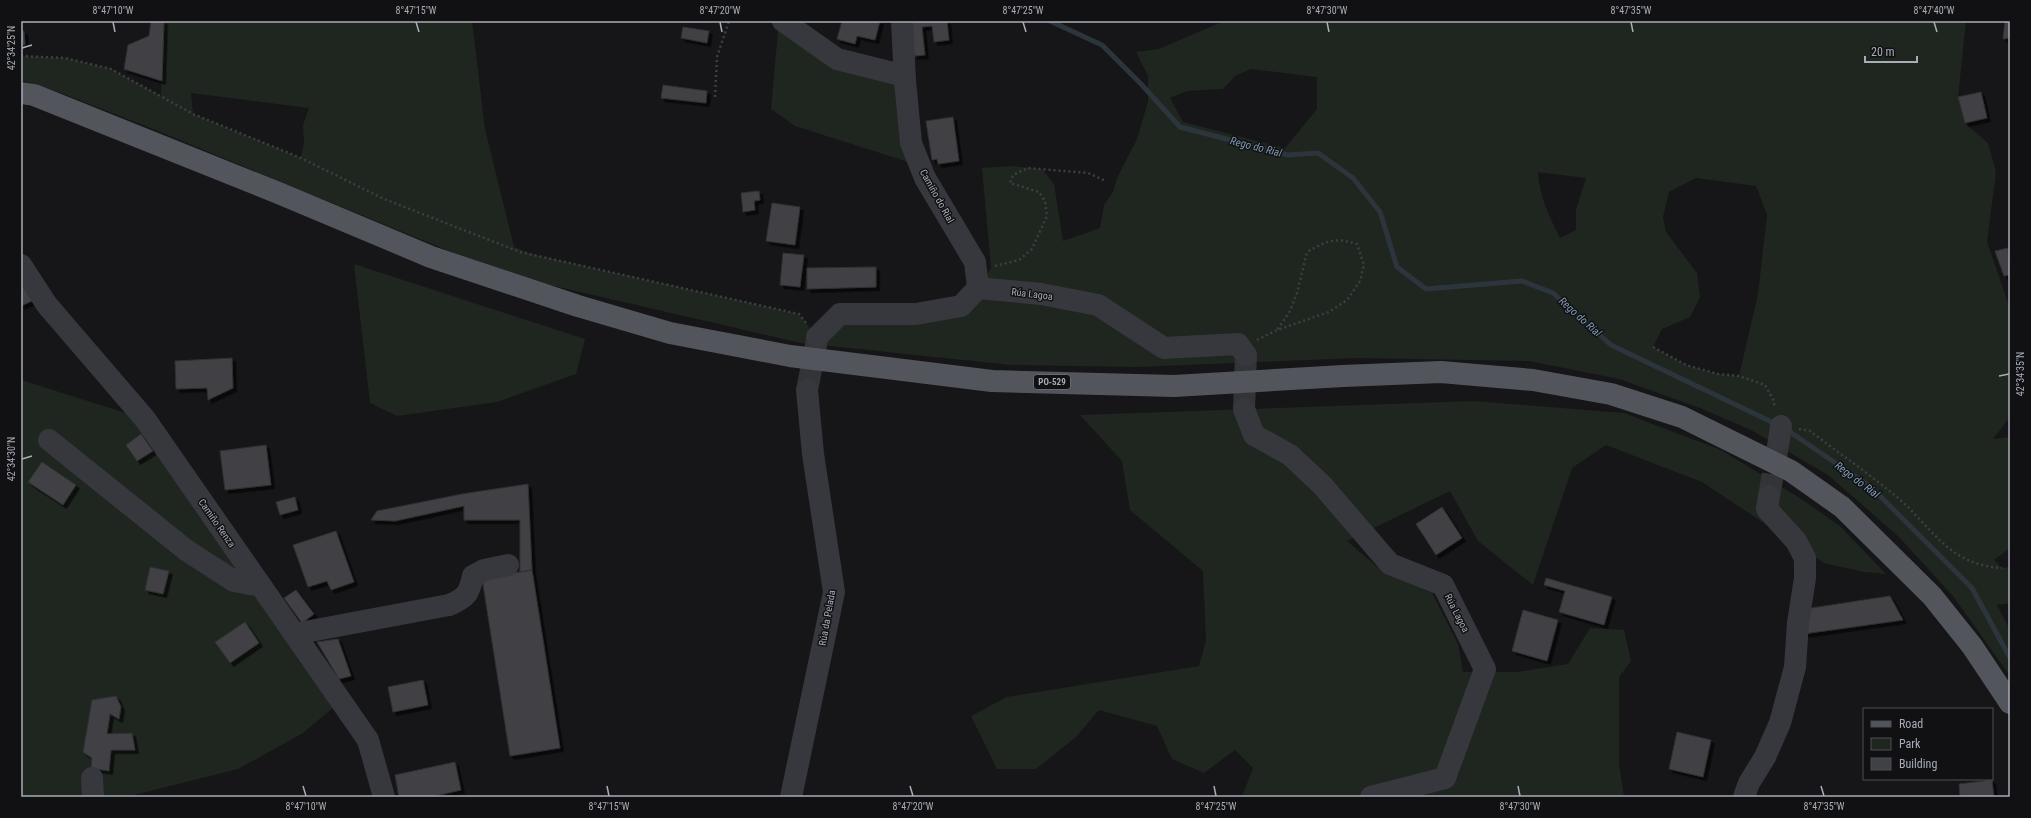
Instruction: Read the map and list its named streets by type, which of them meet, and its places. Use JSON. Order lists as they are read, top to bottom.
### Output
{
  "streets": {
    "main road": ["PO-529"],
    "street": [
      "Camiño do Rial",
      "Rúa Lagoa",
      "Camiño Renza",
      "Rúa da Pelada"
    ]
  },
  "crossings": [
    ["Camiño do Rial", "Rúa Lagoa"]
  ],
  "water": ["Rego do Rial"],
  "legend": ["Road", "Park", "Building"],
  "scale_bar": "20 m",
  "coordinates": [
    "8°47'10\"W",
    "8°47'15\"W",
    "8°47'20\"W",
    "8°47'25\"W",
    "8°47'30\"W",
    "8°47'35\"W",
    "8°47'40\"W",
    "42°34'25\"N",
    "42°34'35\"N",
    "42°34'30\"N"
  ]
}
